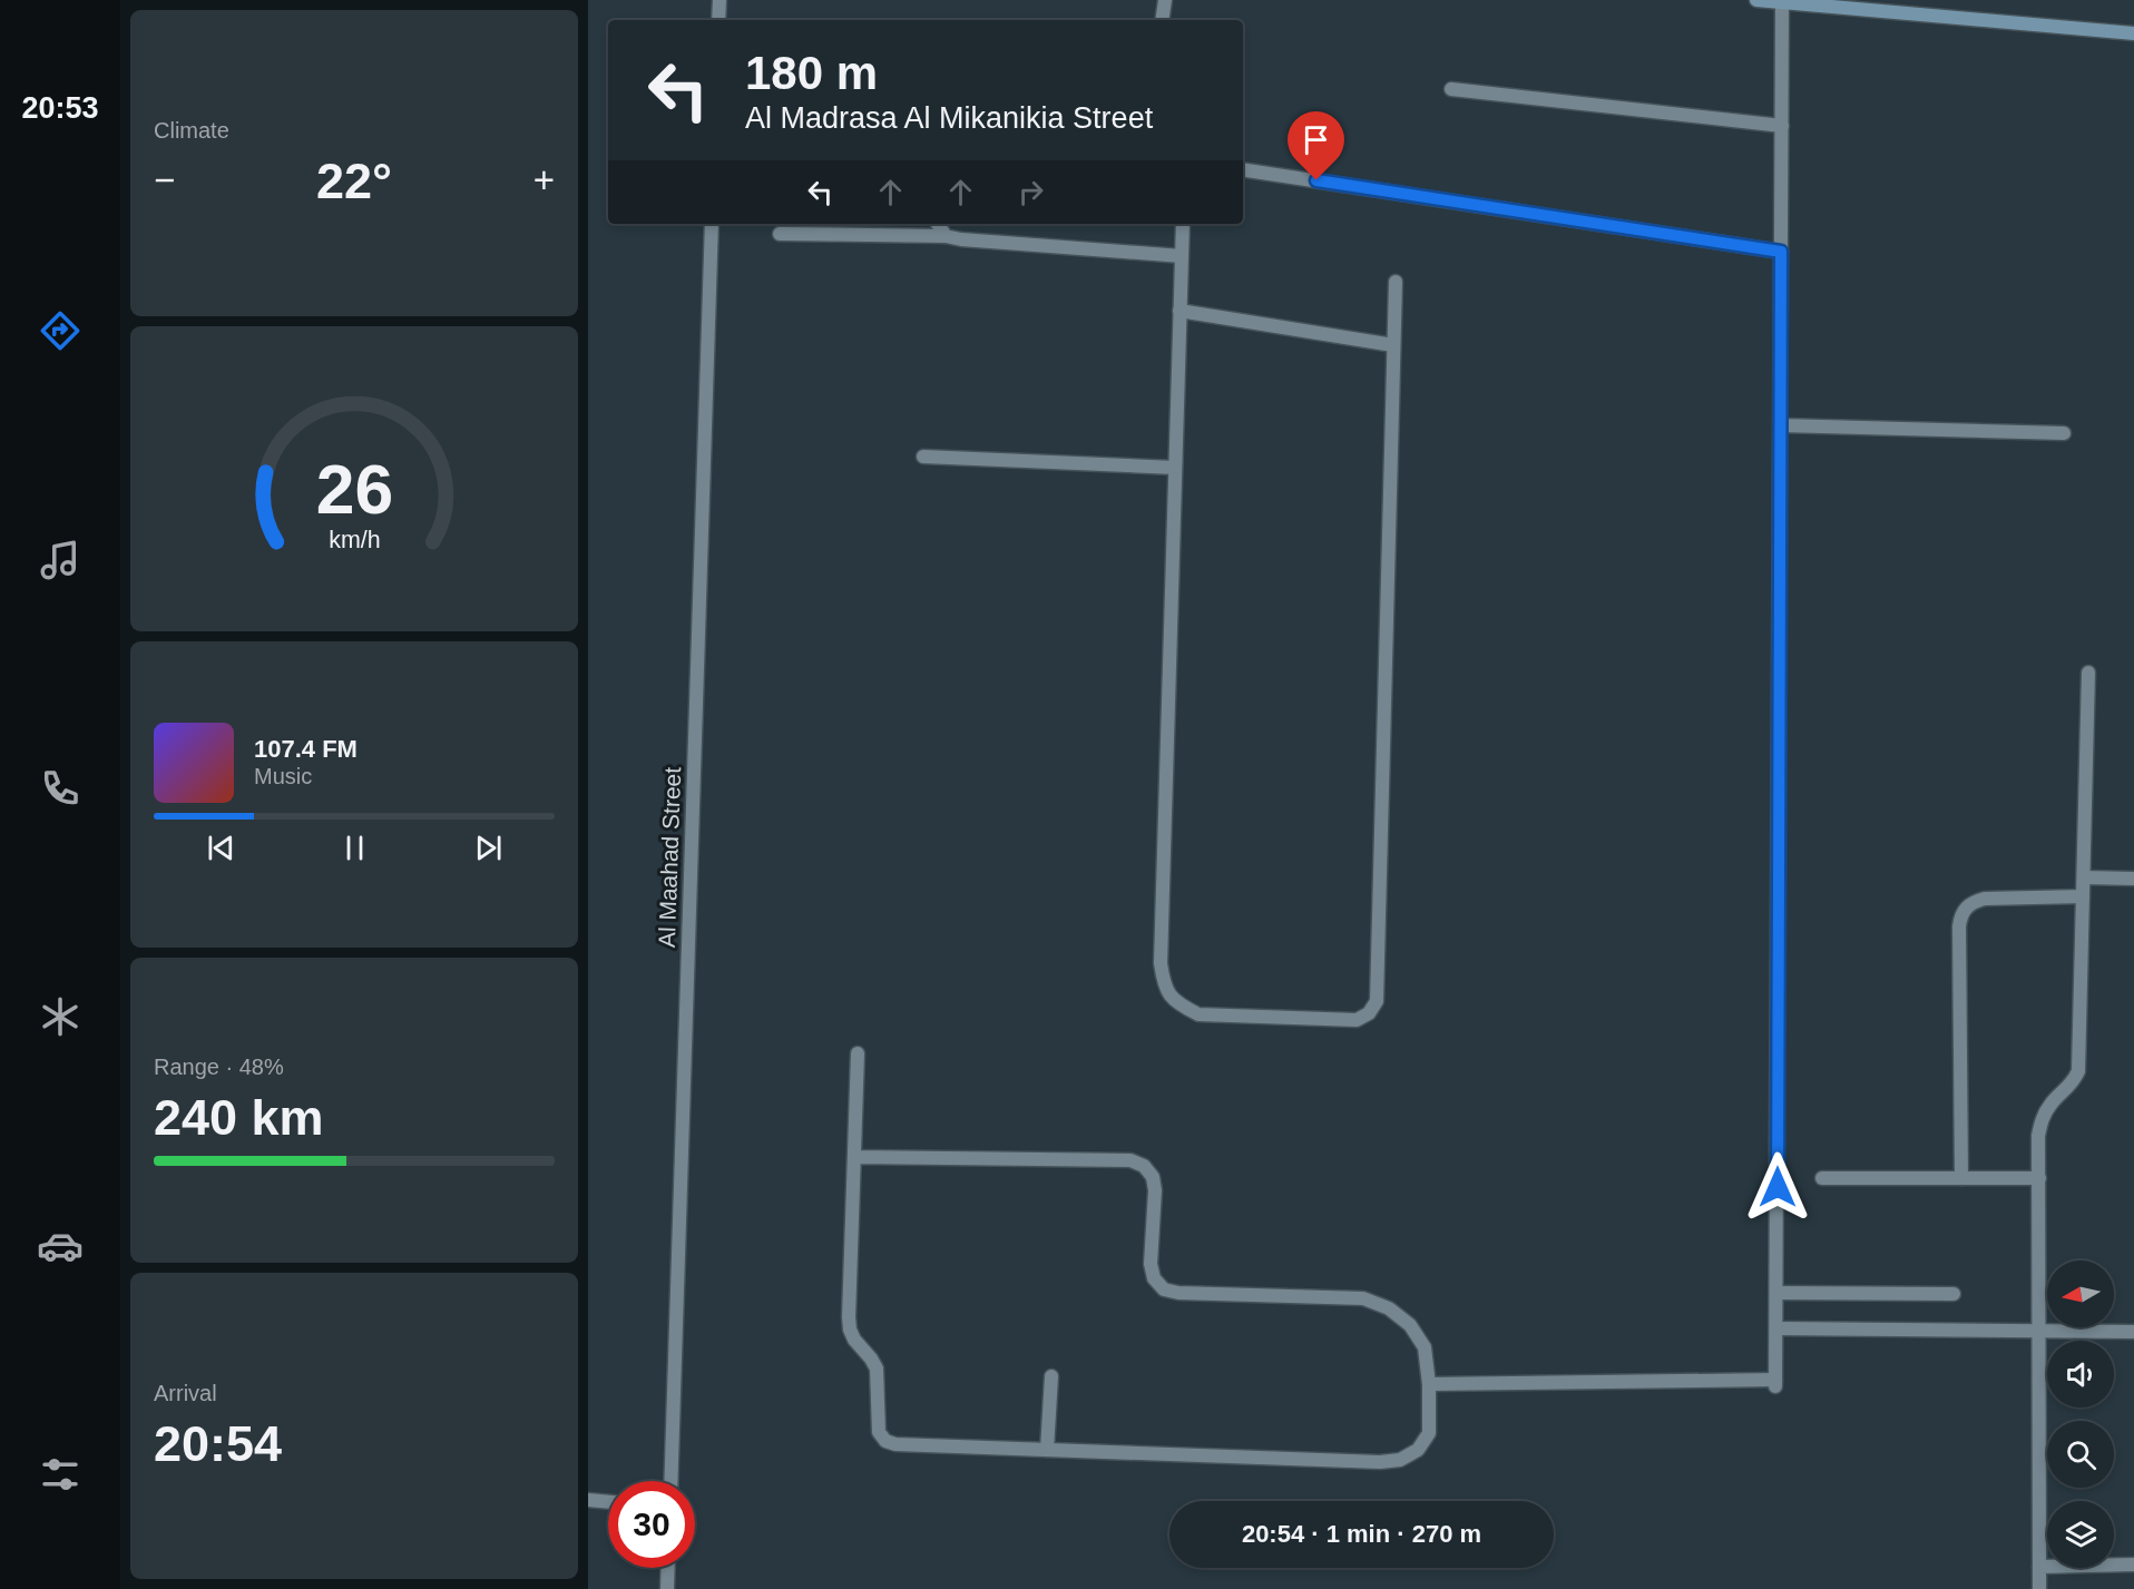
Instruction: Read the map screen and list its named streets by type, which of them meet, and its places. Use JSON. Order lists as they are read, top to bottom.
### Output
{
  "streets": {
    "street": ["Al Maahad Street"]
  },
  "north": "left",
  "page": {
    "tabs": "20:53",
    "tile": [
      "Climate",
      ["Range · 48%", "240 km"],
      ["Arrival", "20:54"]
    ],
    "turn": ["180 m", "Al Madrasa Al Mikanikia Street"],
    "heat": ["−", "22°", "+"],
    "song": ["107.4 FM", "Music"],
    "limit": "30",
    "trip": "20:54 · 1 min · 270 m",
    "gauge": ["26", "km/h"]
  }
}
